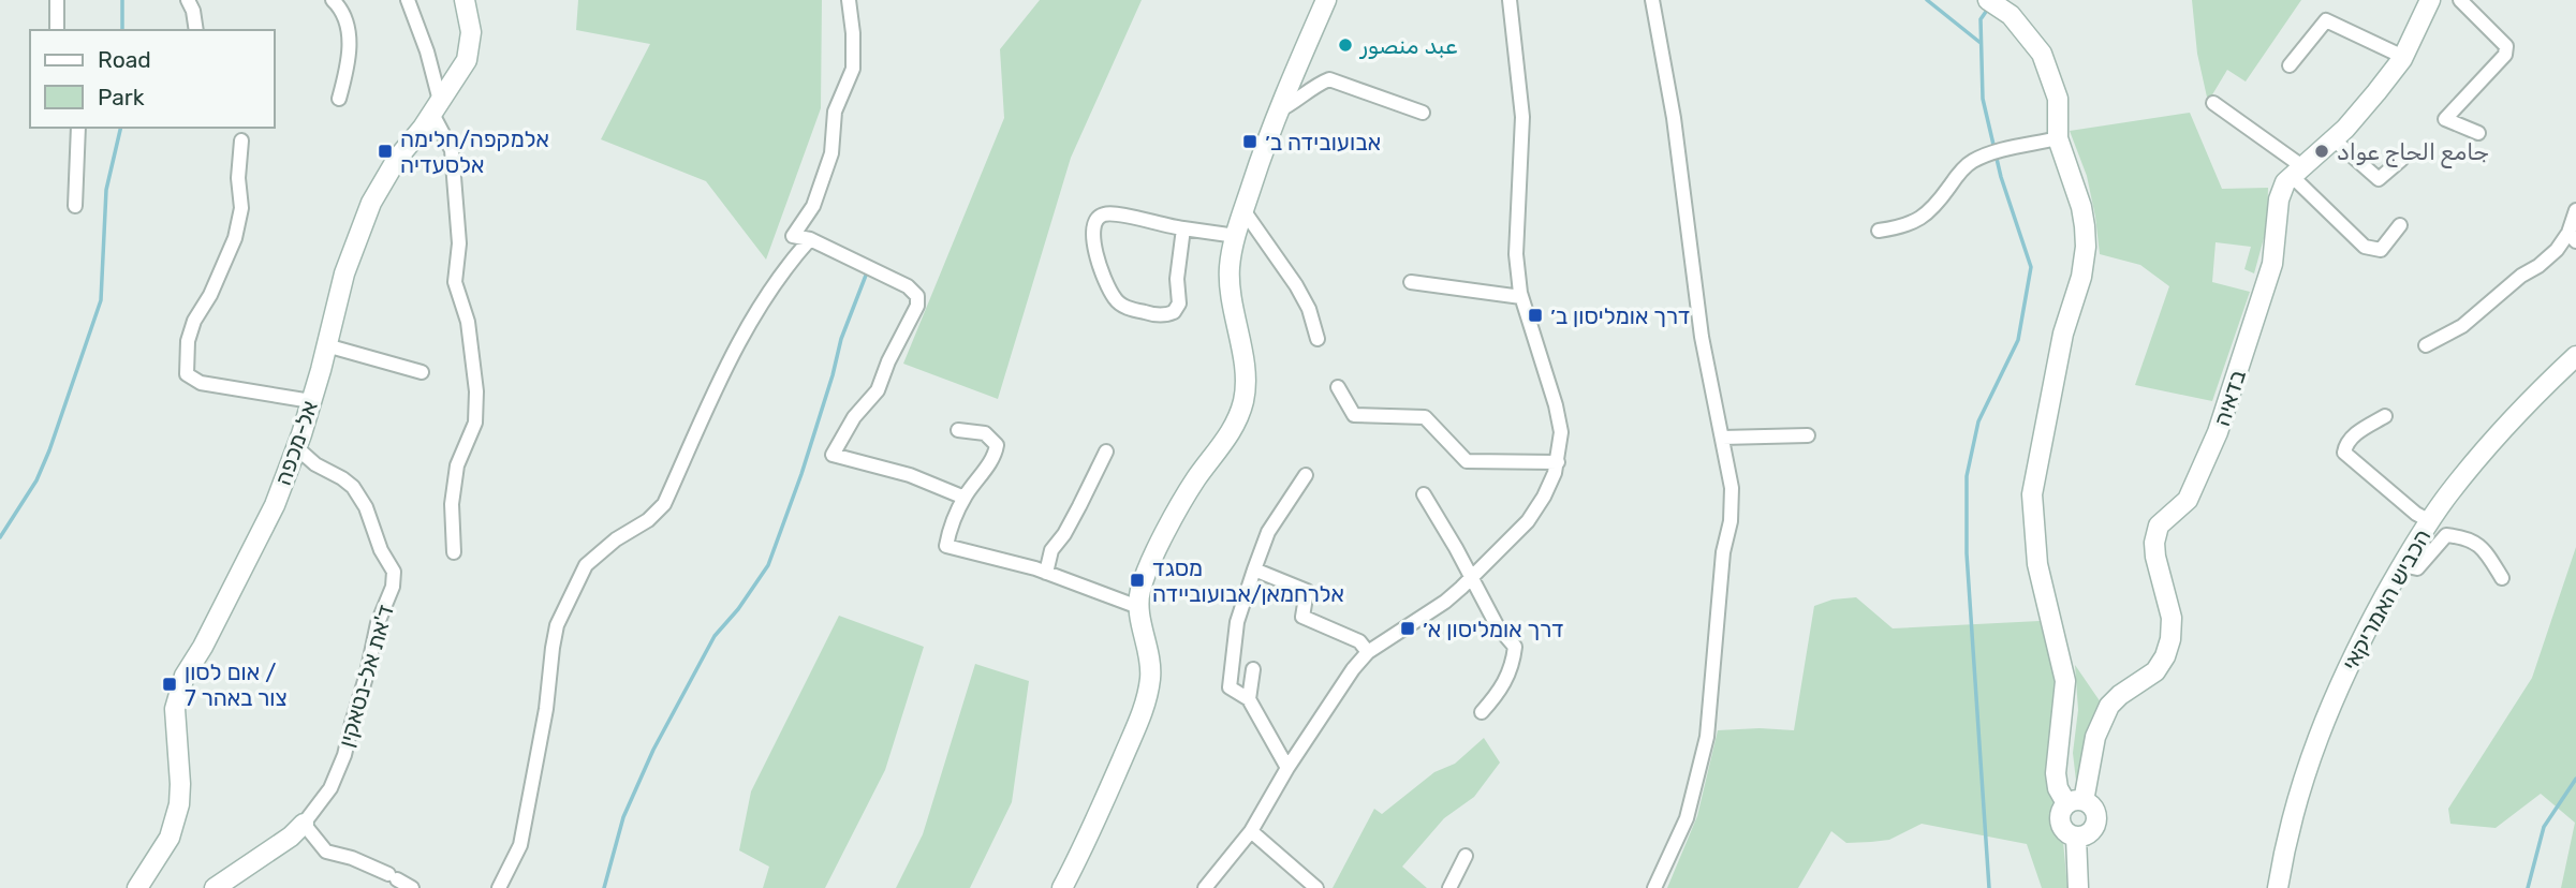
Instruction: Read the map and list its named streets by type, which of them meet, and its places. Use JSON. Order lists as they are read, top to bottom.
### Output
{
  "streets": {
    "street": [
      "בדאיה",
      "אל-מכפה",
      "הכביש האמריקאי",
      "ד'את אל-נטאקין"
    ]
  },
  "crossings": [
    ["אל-מכפה", "ד'את אל-נטאקין"]
  ],
  "places": {
    "other": ["عبد منصور", "جامع الحاج عواد"],
    "transit": [
      "אבועובידה ב׳",
      "אלמקפה/חלימה אלסעדיה",
      "דרך אומליסון ב׳",
      "מסגד אלרחמאן/אבועוביידה",
      "דרך אומליסון א׳",
      "אום לסון / צור באהר 7"
    ]
  },
  "legend": ["Road", "Park"]
}
